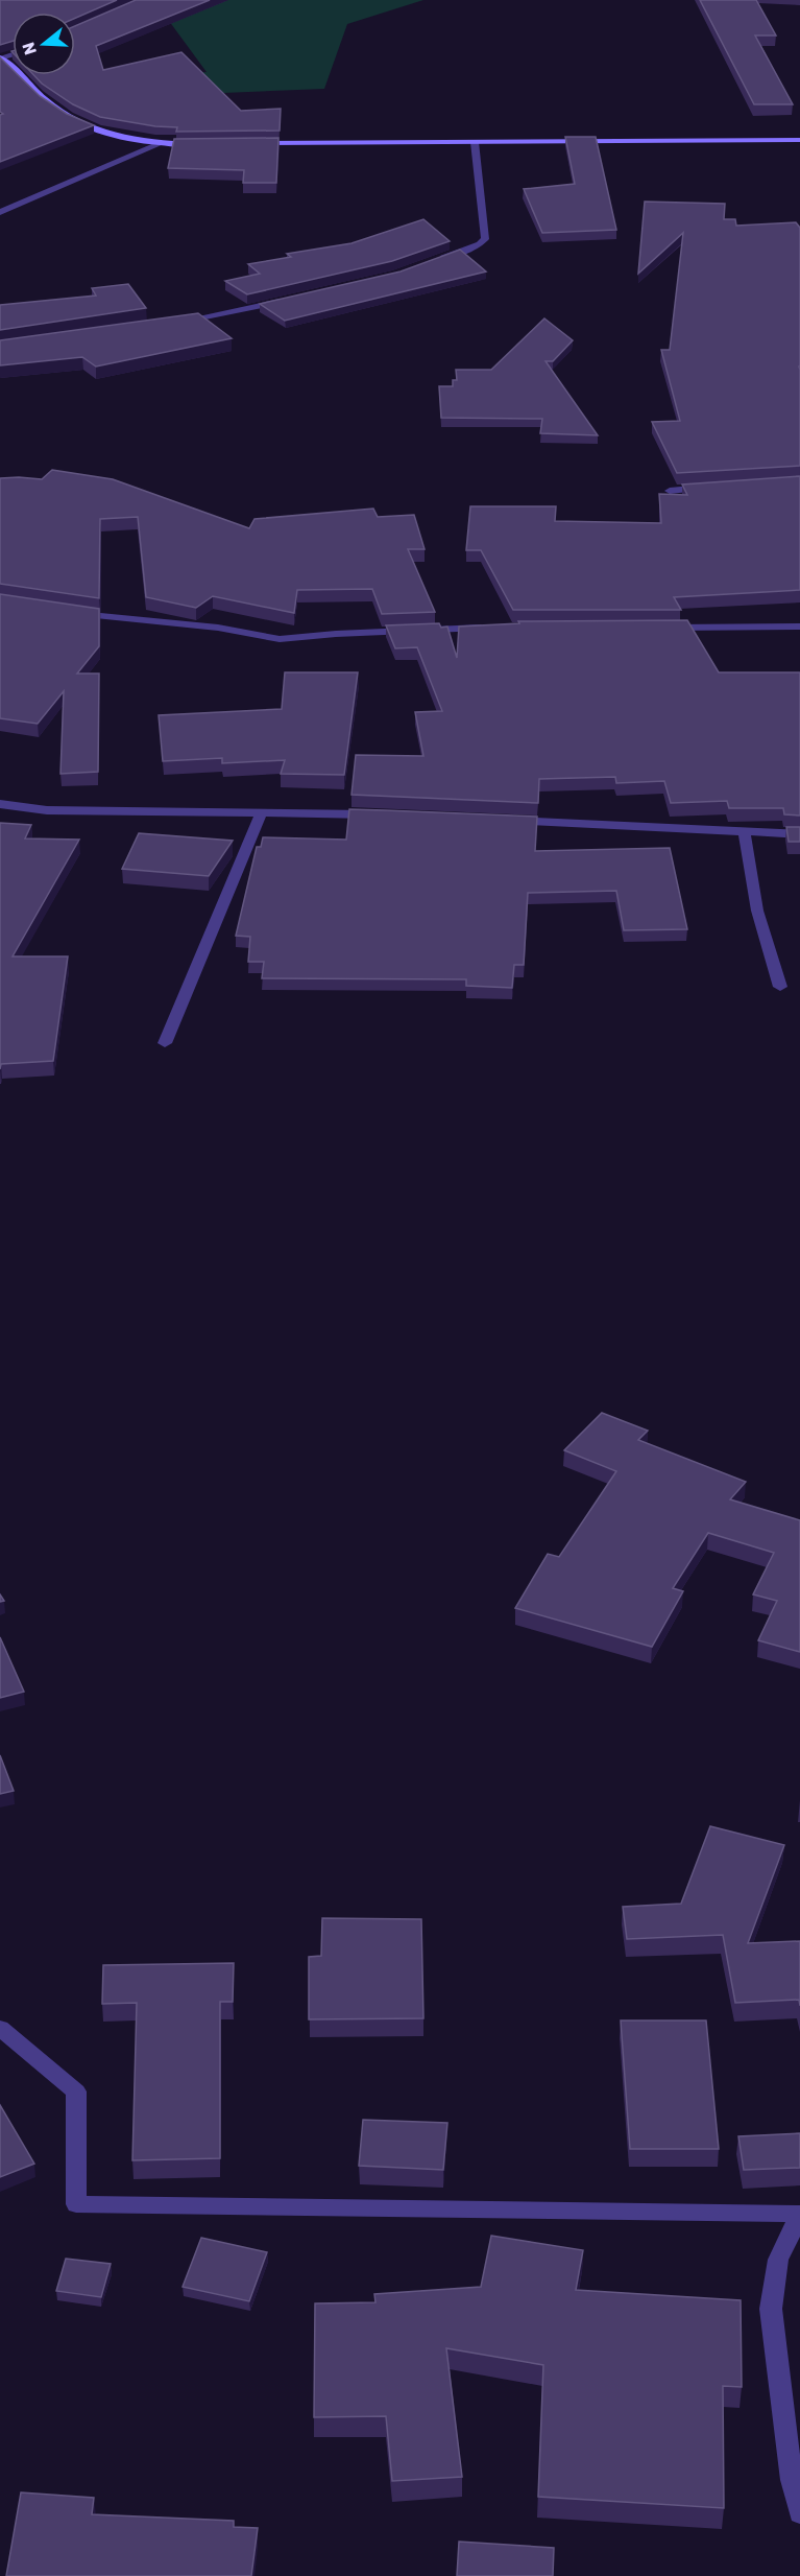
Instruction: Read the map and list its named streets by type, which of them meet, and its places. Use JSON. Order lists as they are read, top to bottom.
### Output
{
  "north": "left"
}
